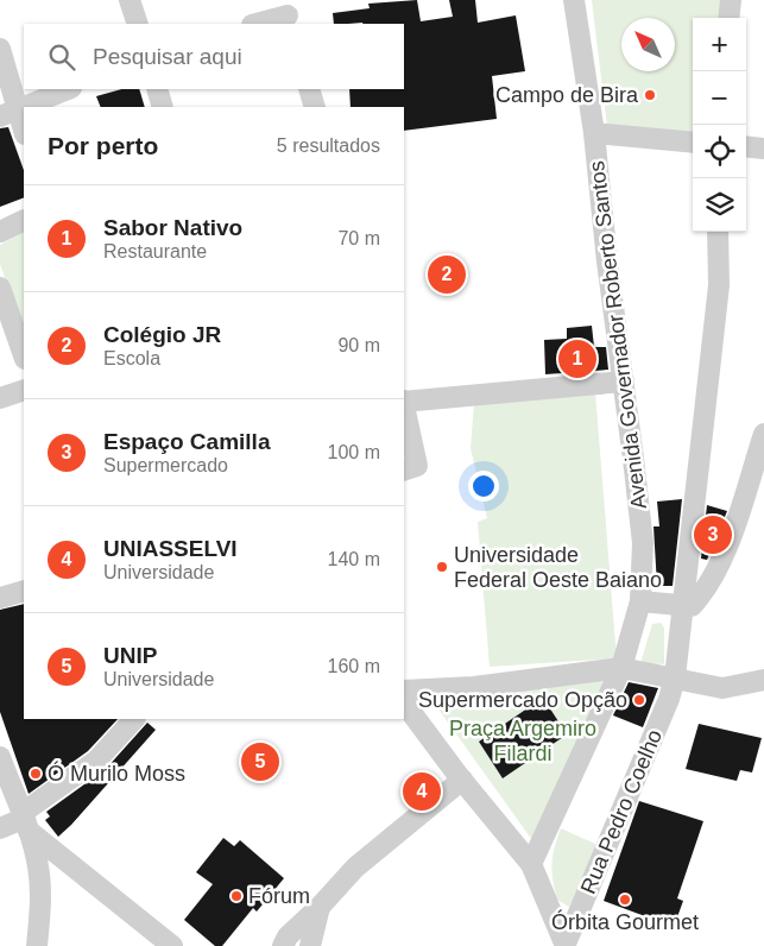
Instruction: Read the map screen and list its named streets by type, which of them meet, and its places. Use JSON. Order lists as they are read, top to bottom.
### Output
{
  "streets": {
    "street": ["Avenida Governador Roberto Santos", "Rua Pedro Coelho"]
  },
  "parks": ["Praça Argemiro Filardi"],
  "places": [
    "Campo de Bira",
    "Universidade Federal Oeste Baiano",
    "Supermercado Opção",
    "Ó Murilo Moss",
    "Fórum",
    "Órbita Gourmet"
  ],
  "north": "top left",
  "page": {
    "map_buttons": ["+", "−"],
    "search": "Pesquisar aqui",
    "heading": ["Por perto", "5 resultados"],
    "list": [
      {
        "mark": "1",
        "name": "Sabor Nativo",
        "note": "Restaurante",
        "value": "70 m"
      },
      {
        "mark": "2",
        "name": "Colégio JR",
        "note": "Escola",
        "value": "90 m"
      },
      {
        "mark": "3",
        "name": "Espaço Camilla",
        "note": "Supermercado",
        "value": "100 m"
      },
      {
        "mark": "4",
        "name": "UNIASSELVI",
        "note": "Universidade",
        "value": "140 m"
      },
      {
        "mark": "5",
        "name": "UNIP",
        "note": "Universidade",
        "value": "160 m"
      }
    ],
    "pins": [
      "2",
      "1",
      "3",
      "5",
      "4"
    ]
  }
}
